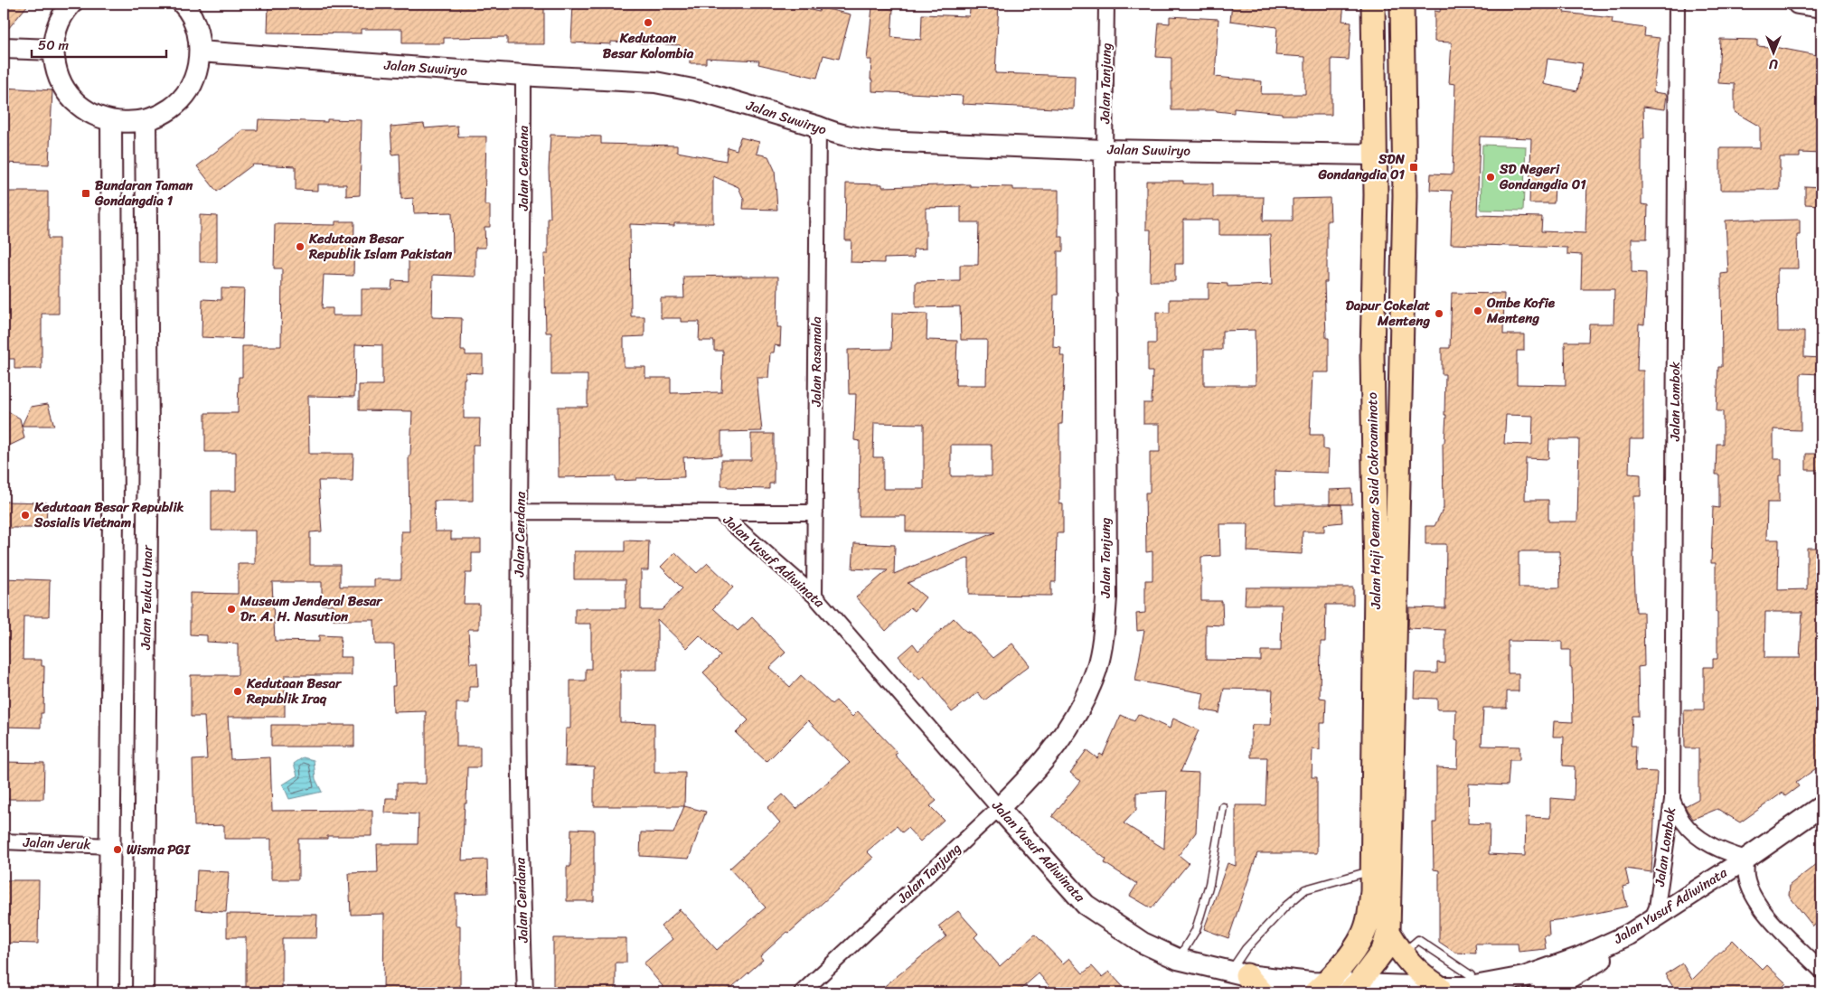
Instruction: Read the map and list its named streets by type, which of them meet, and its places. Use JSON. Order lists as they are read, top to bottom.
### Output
{
  "streets": {
    "main road": ["Jalan Haji Oemar Said Cokroaminoto"],
    "street": [
      "Jalan Suwiryo",
      "Jalan Tanjung",
      "Jalan Cendana",
      "Jalan Rasamala",
      "Jalan Lombok",
      "Jalan Yusuf Adiwinata",
      "Jalan Teuku Umar",
      "Jalan Jeruk"
    ]
  },
  "crossings": [
    ["Jalan Suwiryo", "Jalan Tanjung"],
    ["Jalan Suwiryo", "Jalan Cendana"],
    ["Jalan Suwiryo", "Jalan Rasamala"],
    ["Jalan Suwiryo", "Jalan Haji Oemar Said Cokroaminoto"],
    ["Jalan Tanjung", "Jalan Yusuf Adiwinata"],
    ["Jalan Cendana", "Jalan Yusuf Adiwinata"],
    ["Jalan Rasamala", "Jalan Yusuf Adiwinata"],
    ["Jalan Lombok", "Jalan Yusuf Adiwinata"],
    ["Jalan Haji Oemar Said Cokroaminoto", "Jalan Yusuf Adiwinata"]
  ],
  "places": {
    "other": [
      "Kedutaan Besar Kolombia",
      "SD Negeri Gondangdia 01",
      "Kedutaan Besar Republik Islam Pakistan",
      "Ombe Kofie Menteng",
      "Dapur Cokelat Menteng",
      "Kedutaan Besar Republik Sosialis Vietnam",
      "Museum Jenderal Besar Dr. A. H. Nasution",
      "Kedutaan Besar Republik Iraq",
      "Wisma PGI"
    ],
    "transit": ["SDN Gondangdia 01", "Bundaran Taman Gondangdia 1"]
  },
  "scale_bar": "50 m",
  "north": "bottom"
}
